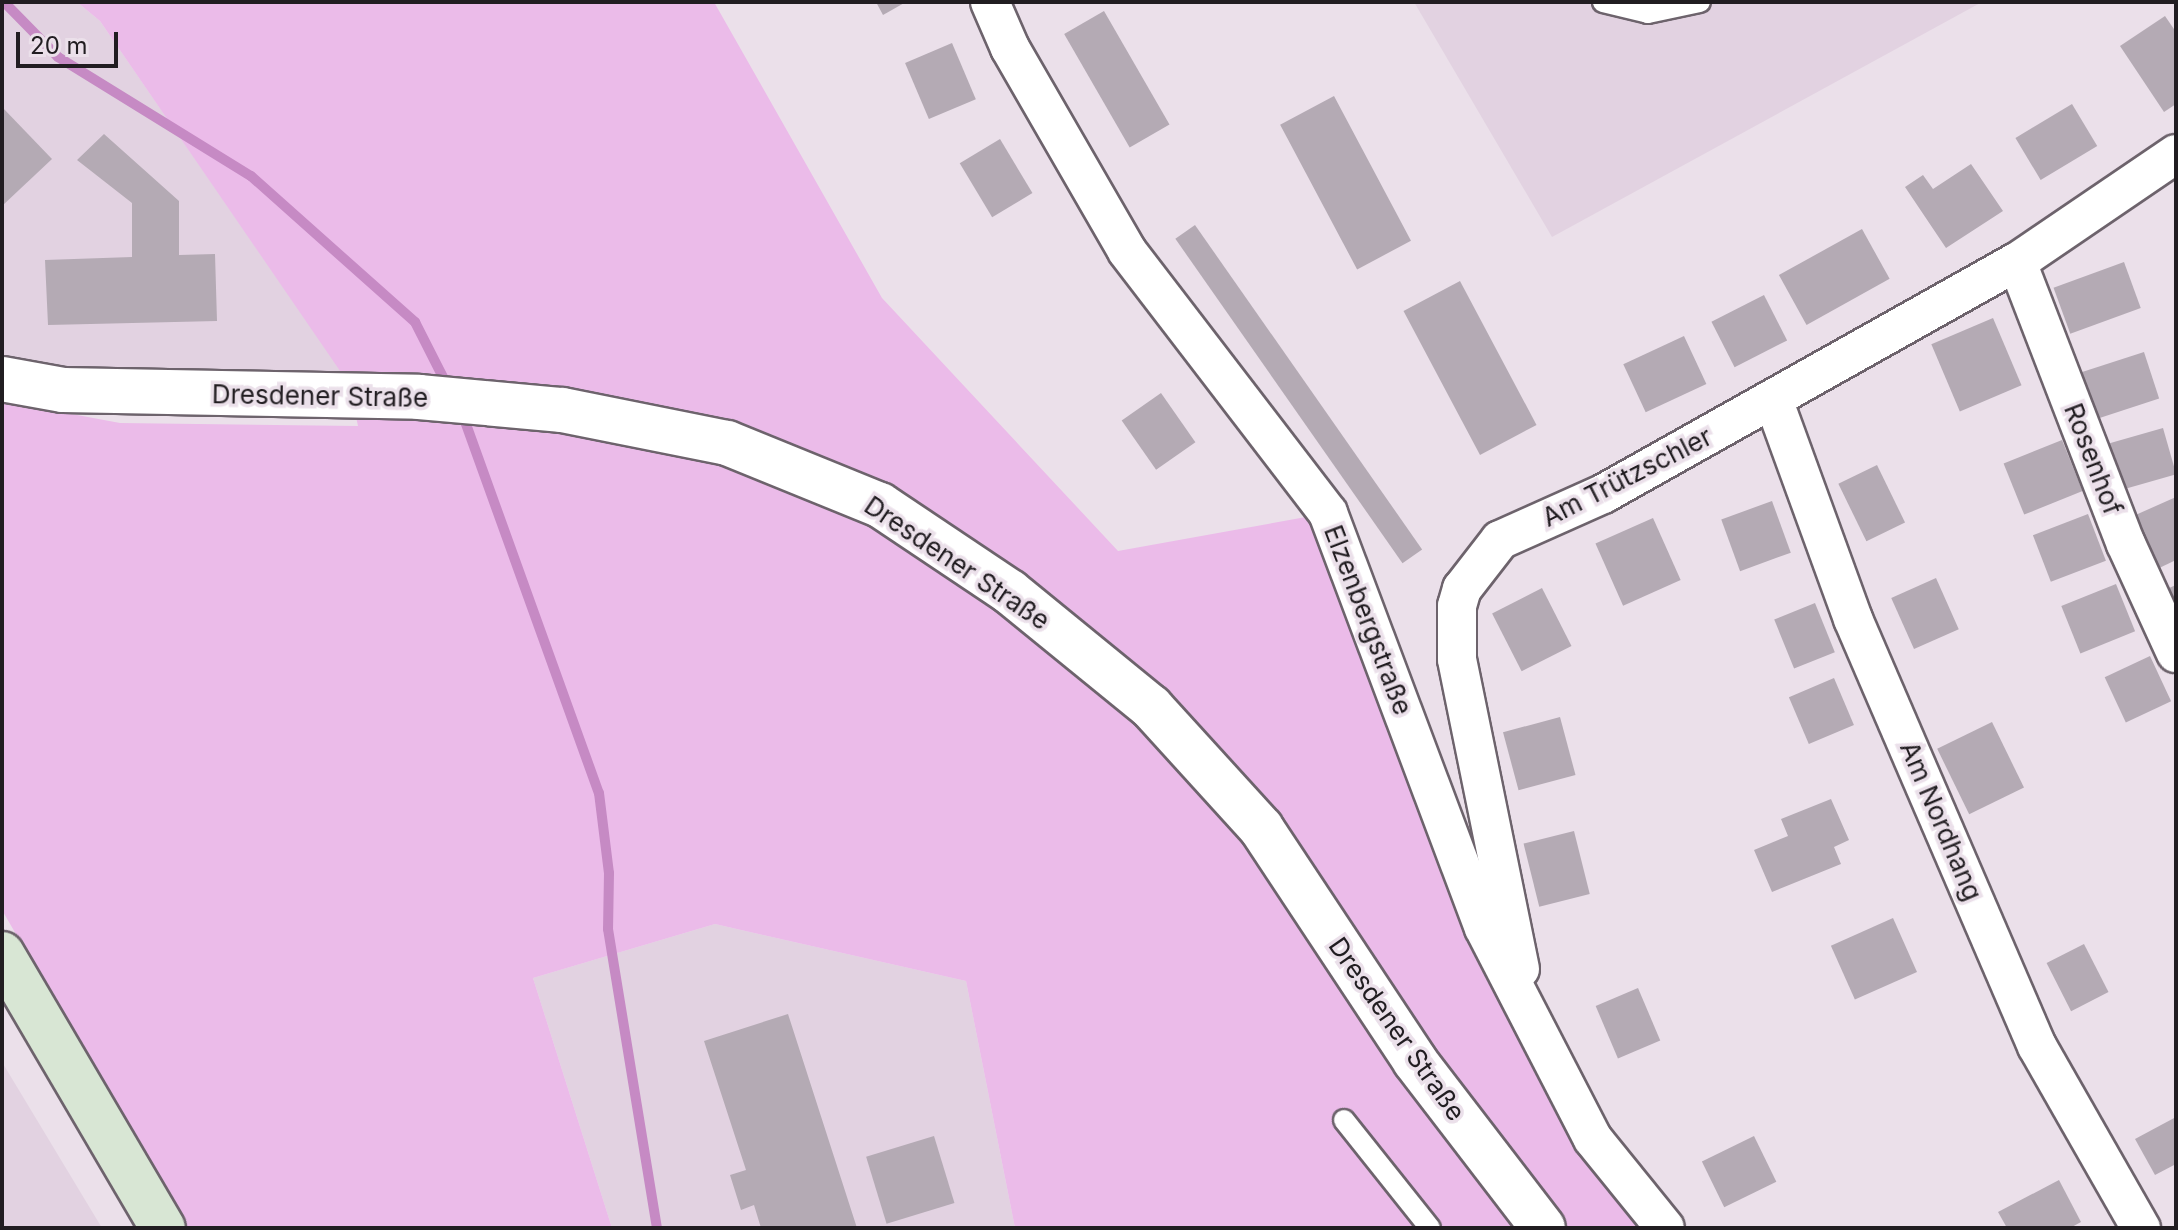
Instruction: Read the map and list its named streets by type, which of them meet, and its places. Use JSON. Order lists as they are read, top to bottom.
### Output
{
  "streets": {
    "street": [
      "Dresdener Straße",
      "Rosenhof",
      "Am Trützschler",
      "Elzenbergstraße",
      "Am Nordhang"
    ]
  },
  "crossings": [
    ["Rosenhof", "Am Trützschler"],
    ["Am Trützschler", "Elzenbergstraße"],
    ["Am Trützschler", "Am Nordhang"]
  ],
  "scale_bar": "20 m"
}
